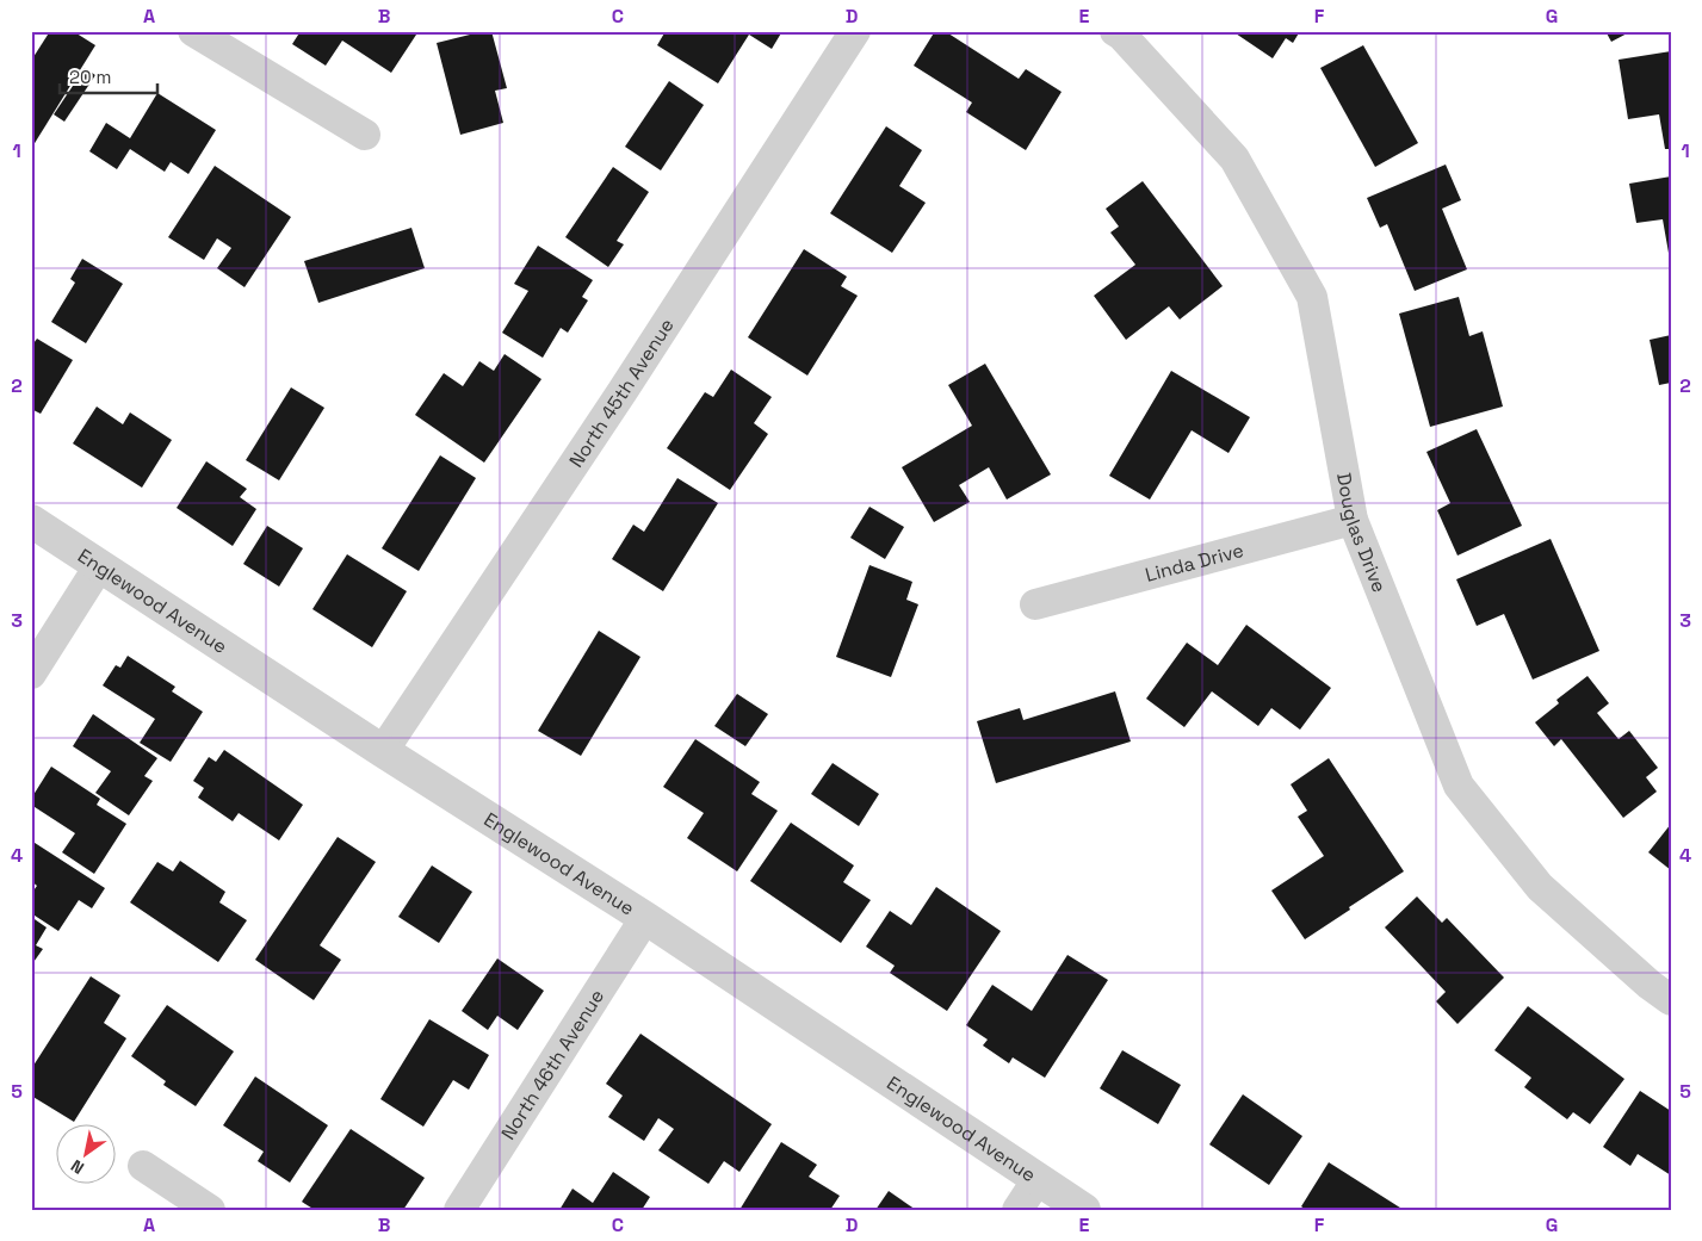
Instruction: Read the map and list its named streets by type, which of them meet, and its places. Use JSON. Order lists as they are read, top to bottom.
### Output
{
  "streets": {
    "street": [
      "North 45th Avenue",
      "Douglas Drive",
      "Linda Drive",
      "Englewood Avenue",
      "North 46th Avenue"
    ]
  },
  "crossings": [
    ["North 45th Avenue", "Englewood Avenue"],
    ["Douglas Drive", "Linda Drive"],
    ["Englewood Avenue", "North 46th Avenue"]
  ],
  "scale_bar": "20 m",
  "north": "bottom left",
  "grid": {
    "columns": [
      "A",
      "B",
      "C",
      "D",
      "E",
      "F",
      "G"
    ],
    "rows": [
      "1",
      "2",
      "3",
      "4",
      "5"
    ]
  }
}
